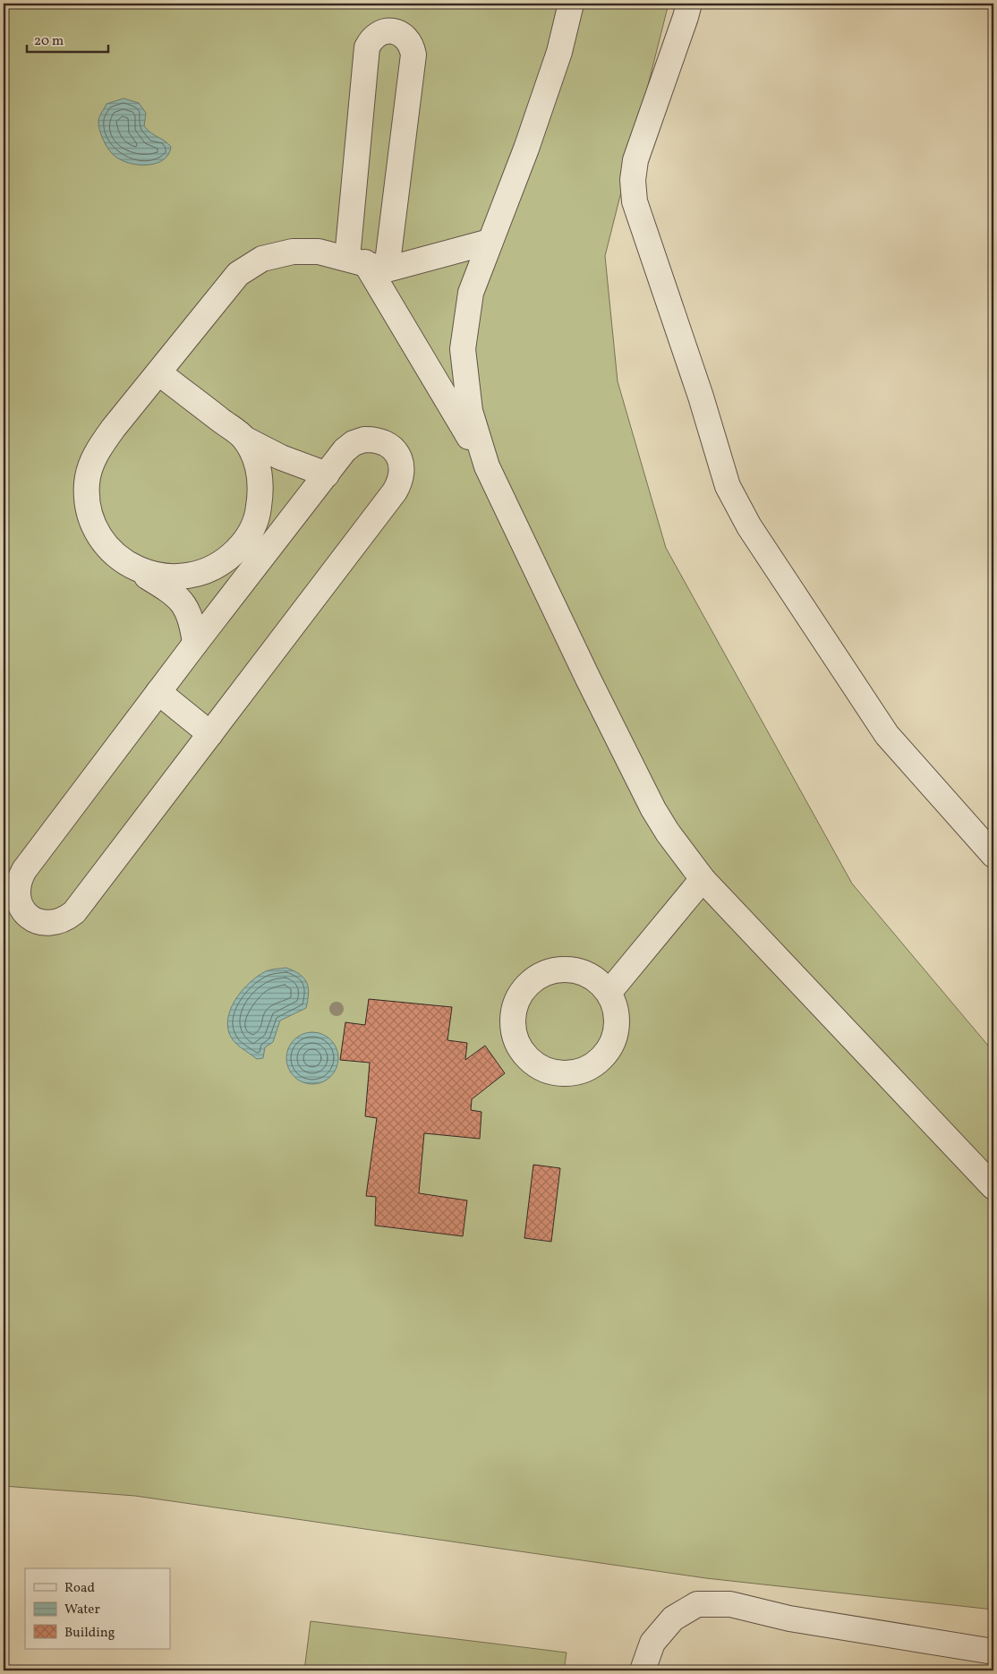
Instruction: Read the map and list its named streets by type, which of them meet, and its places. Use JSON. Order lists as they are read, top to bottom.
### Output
{
  "legend": ["Road", "Water", "Building"],
  "scale_bar": "20 m"
}
